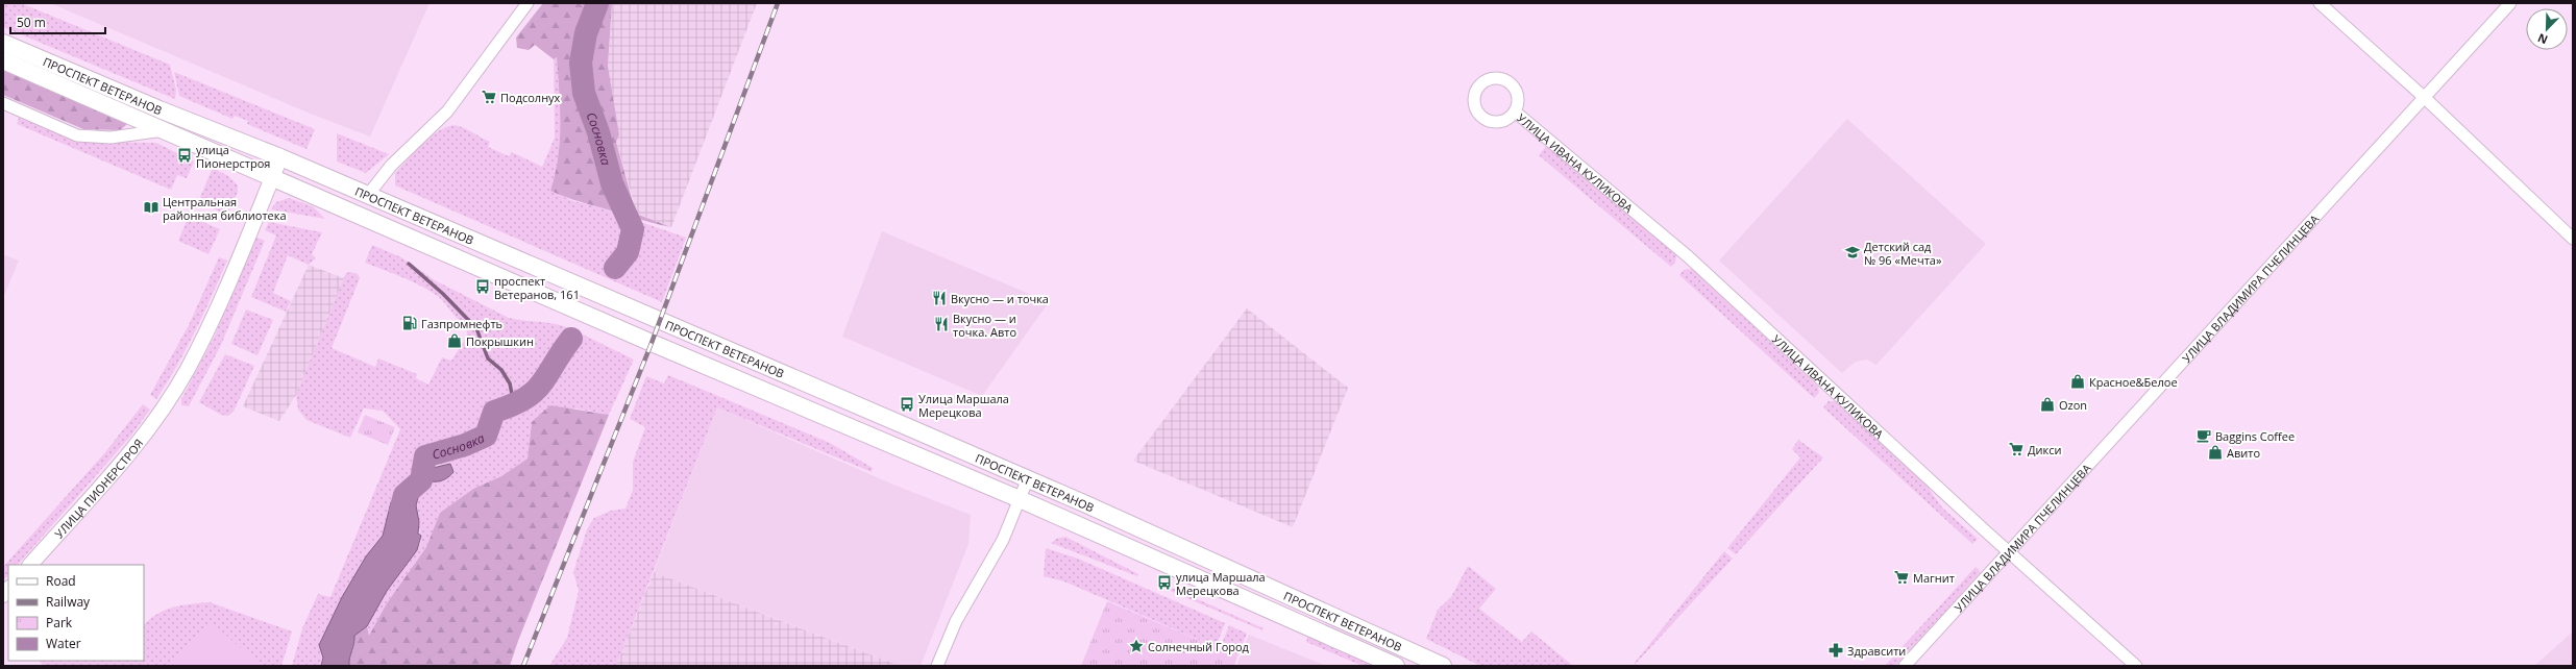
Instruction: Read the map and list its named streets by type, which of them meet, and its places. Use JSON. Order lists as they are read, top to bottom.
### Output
{
  "streets": {
    "main road": ["ПРОСПЕКТ ВЕТЕРАНОВ"],
    "street": ["УЛИЦА ИВАНА КУЛИКОВА", "УЛИЦА ВЛАДИМИРА ПЧЕЛИНЦЕВА", "УЛИЦА ПИОНЕРСТРОЯ"]
  },
  "crossings": [
    ["ПРОСПЕКТ ВЕТЕРАНОВ", "УЛИЦА ПИОНЕРСТРОЯ"],
    ["УЛИЦА ИВАНА КУЛИКОВА", "УЛИЦА ВЛАДИМИРА ПЧЕЛИНЦЕВА"]
  ],
  "water": ["Сосновка"],
  "places": {
    "supermarket": ["Подсолнух", "Дикси", "Магнит"],
    "bus stop": [
      "улица Пионерстроя",
      "проспект Ветеранов, 161",
      "Улица Маршала Мерецкова",
      "улица Маршала Мерецкова"
    ],
    "library": ["Центральная районная библиотека"],
    "school or university": ["Детский сад № 96 «Мечта»"],
    "restaurant": ["Вкусно — и точка", "Вкусно — и точка. Авто"],
    "fuel station": ["Газпромнефть"],
    "shop": [
      "Покрышкин",
      "Красное&Белое",
      "Ozon",
      "Авито"
    ],
    "cafe": ["Baggins Coffee"],
    "place": ["Солнечный Город"],
    "pharmacy": ["Здравсити"]
  },
  "legend": [
    "Road",
    "Railway",
    "Park",
    "Water"
  ],
  "scale_bar": "50 m",
  "north": "bottom left"
}
